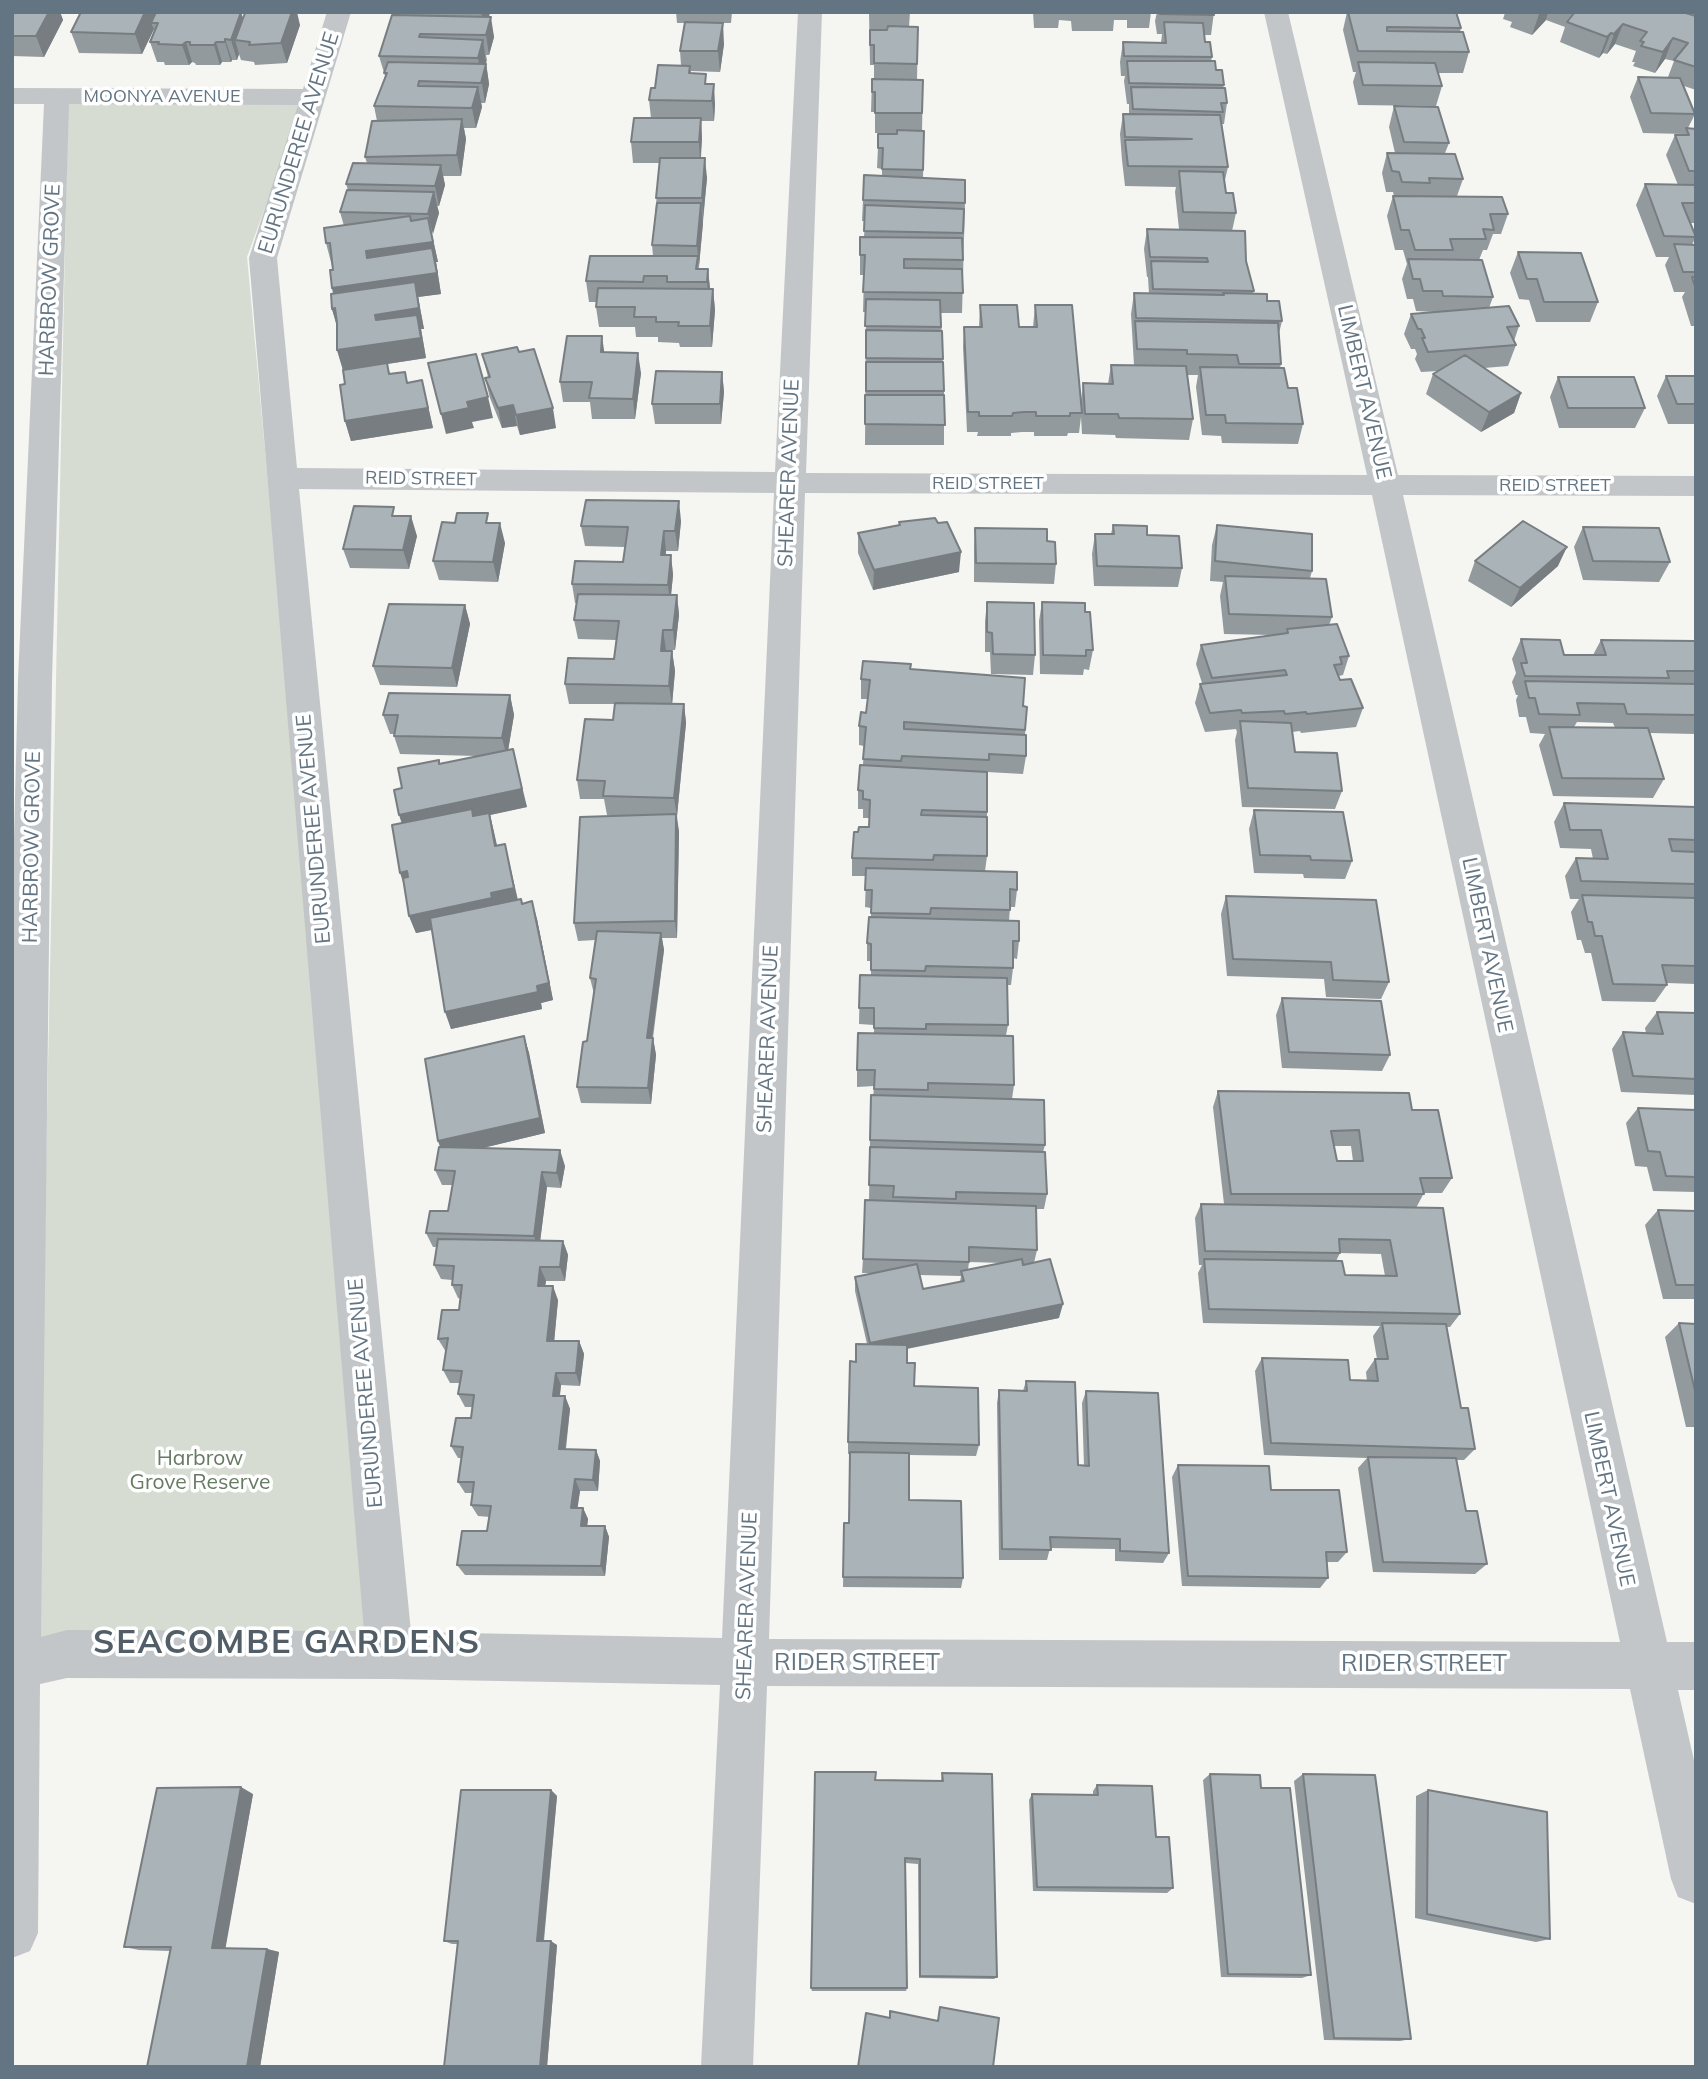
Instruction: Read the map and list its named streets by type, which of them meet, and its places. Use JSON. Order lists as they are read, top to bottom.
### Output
{
  "streets": {
    "street": [
      "MOONYA AVENUE",
      "EURUNDEREE AVENUE",
      "HARBROW GROVE",
      "LIMBERT AVENUE",
      "SHEARER AVENUE",
      "REID STREET",
      "RIDER STREET"
    ]
  },
  "crossings": [
    ["MOONYA AVENUE", "EURUNDEREE AVENUE"],
    ["MOONYA AVENUE", "HARBROW GROVE"],
    ["EURUNDEREE AVENUE", "REID STREET"],
    ["EURUNDEREE AVENUE", "RIDER STREET"],
    ["HARBROW GROVE", "RIDER STREET"],
    ["LIMBERT AVENUE", "REID STREET"],
    ["LIMBERT AVENUE", "RIDER STREET"],
    ["SHEARER AVENUE", "REID STREET"],
    ["SHEARER AVENUE", "RIDER STREET"]
  ],
  "districts": ["SEACOMBE GARDENS"],
  "parks": ["Harbrow Grove Reserve"]
}
